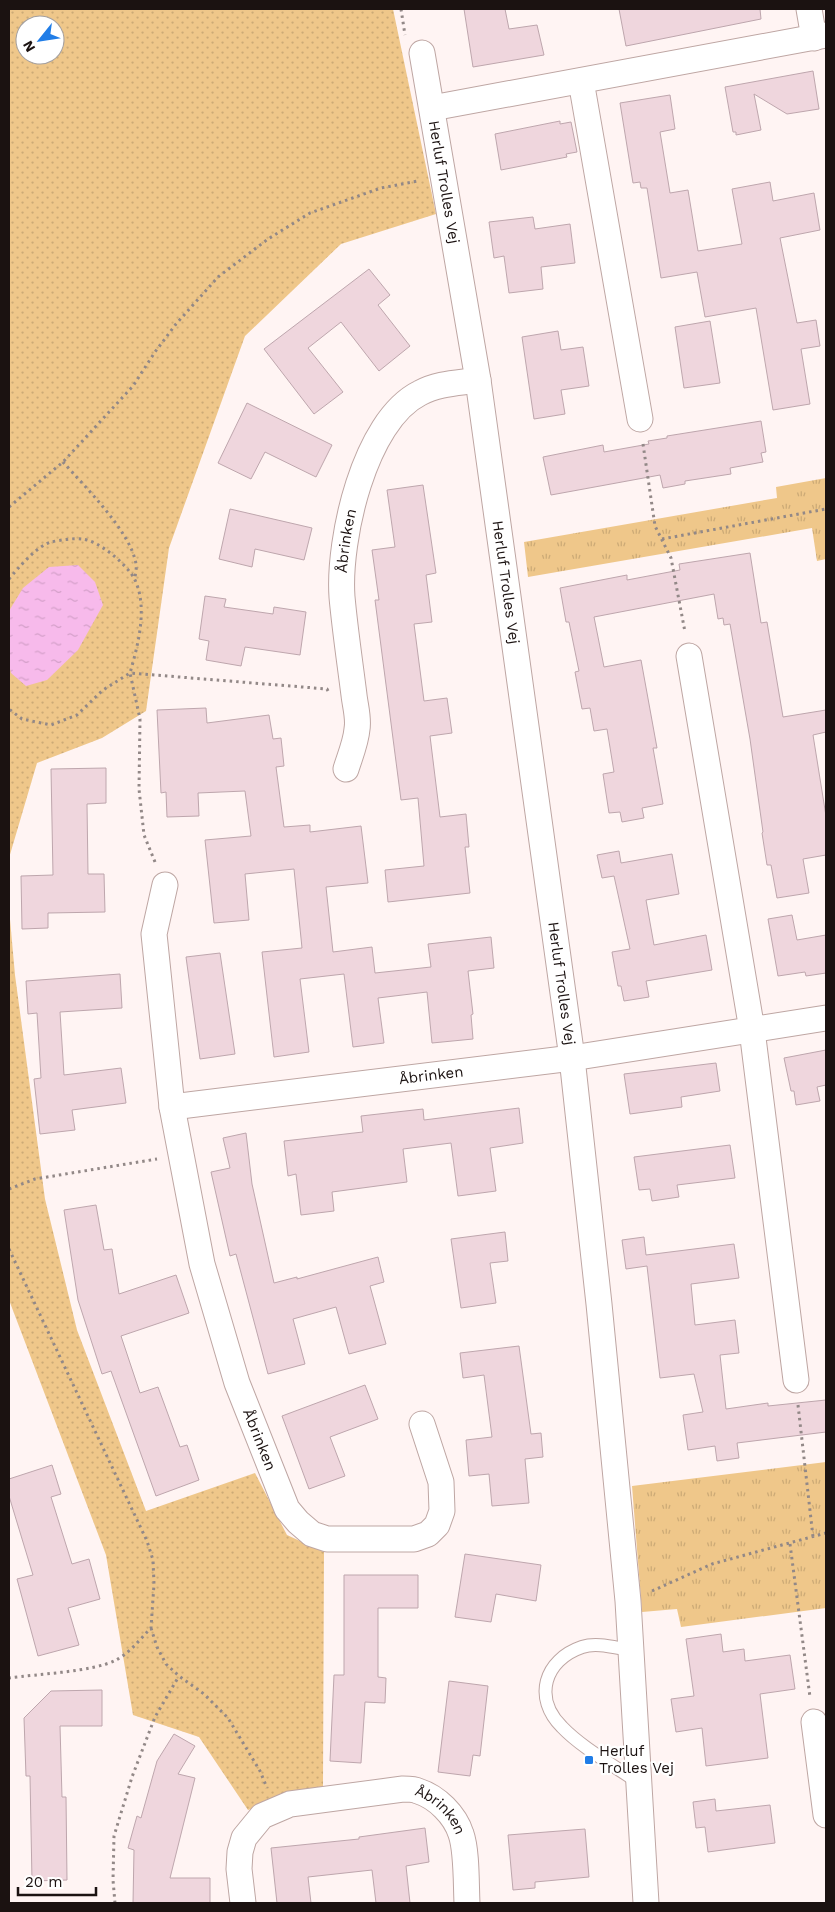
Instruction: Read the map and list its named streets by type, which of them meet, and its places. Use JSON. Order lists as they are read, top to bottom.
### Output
{
  "streets": {
    "street": ["Herluf Trolles Vej", "Åbrinken"]
  },
  "crossings": [
    ["Herluf Trolles Vej", "Åbrinken"]
  ],
  "places": {
    "transit": ["Herluf Trolles Vej"]
  },
  "scale_bar": "20 m",
  "north": "bottom left"
}
